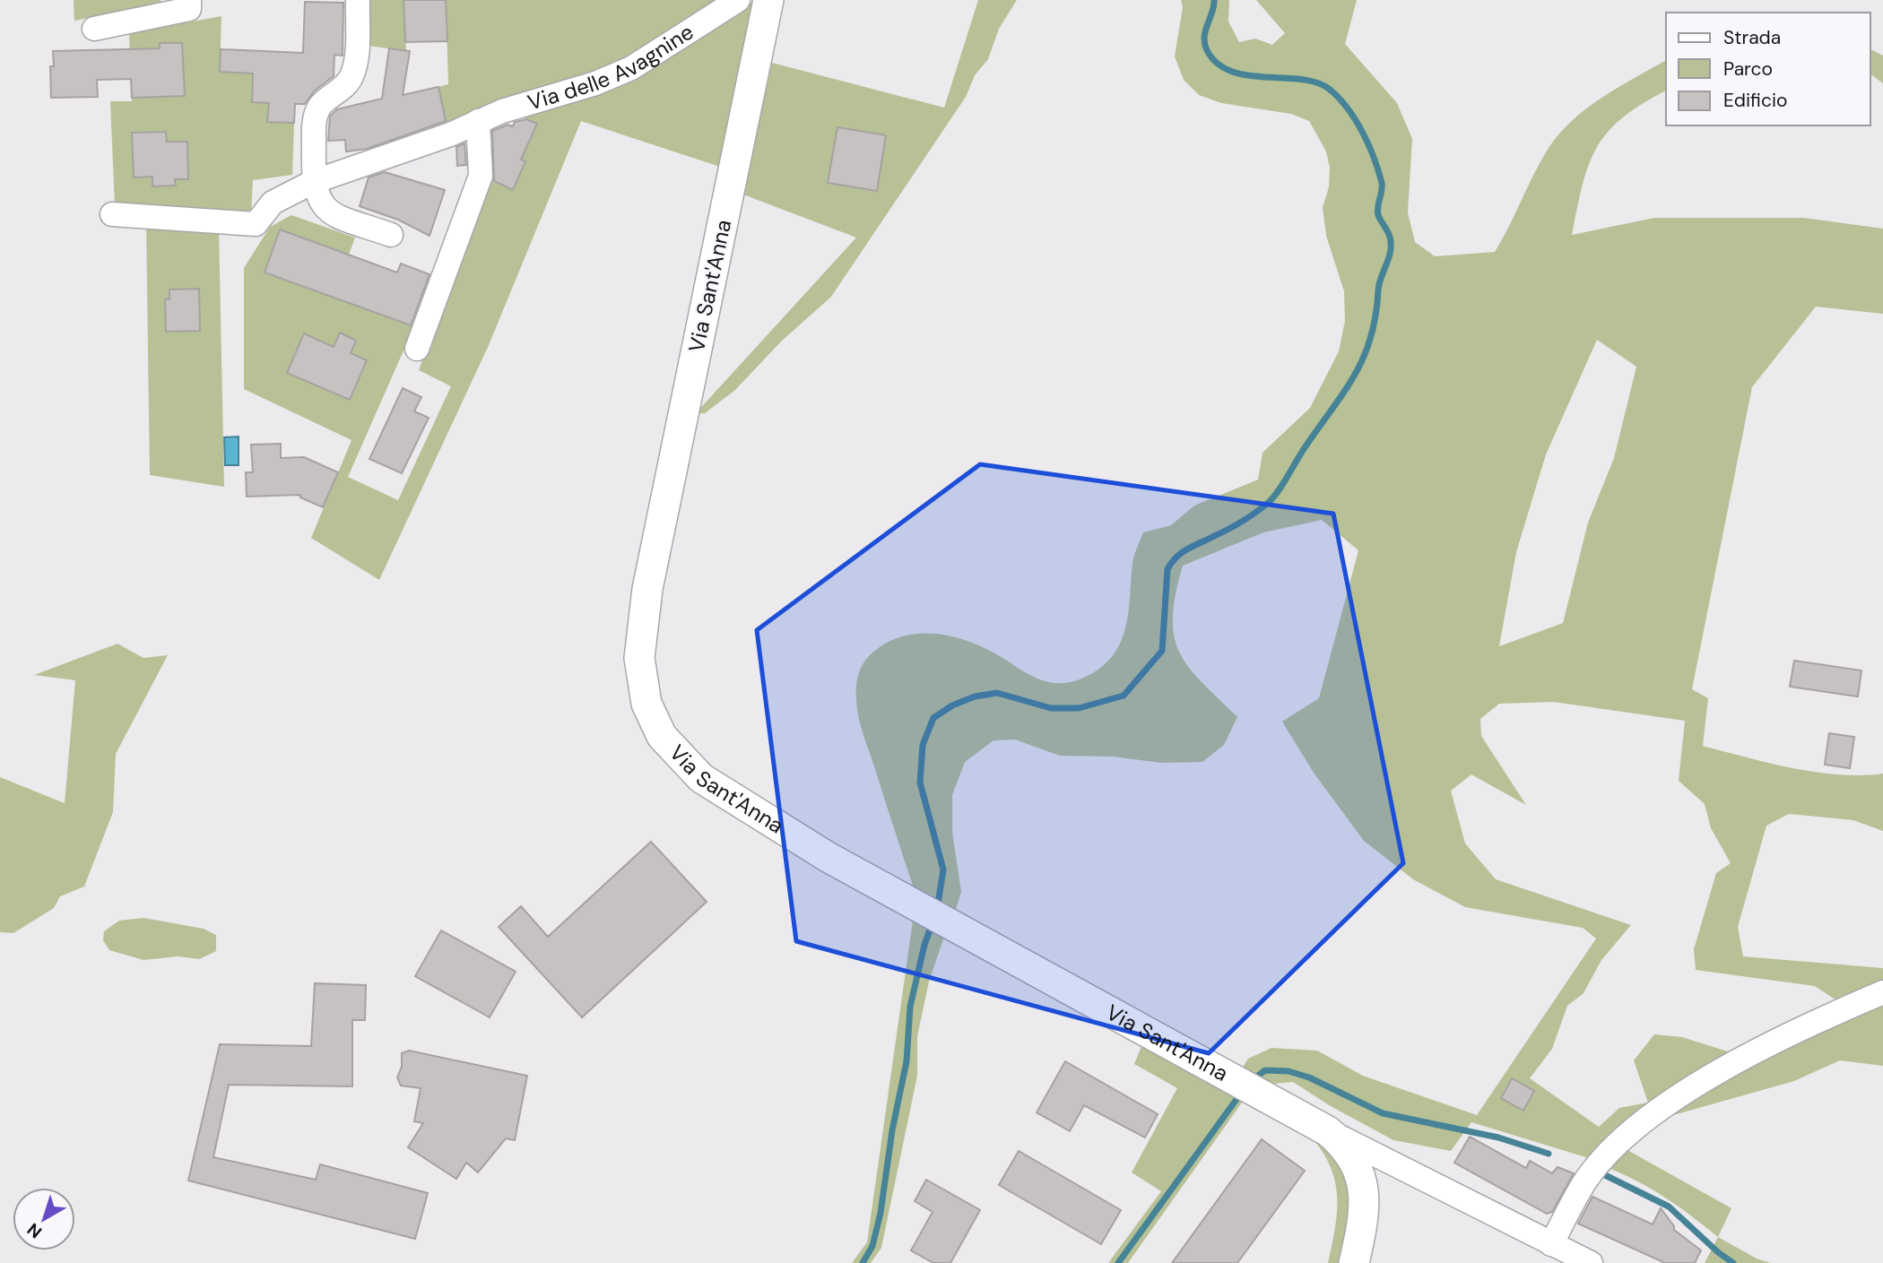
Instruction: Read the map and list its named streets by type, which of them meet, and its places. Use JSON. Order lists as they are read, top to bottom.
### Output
{
  "streets": {
    "street": ["Via delle Avagnine", "Via Sant'Anna"]
  },
  "legend": ["Strada", "Parco", "Edificio"],
  "north": "bottom left"
}
